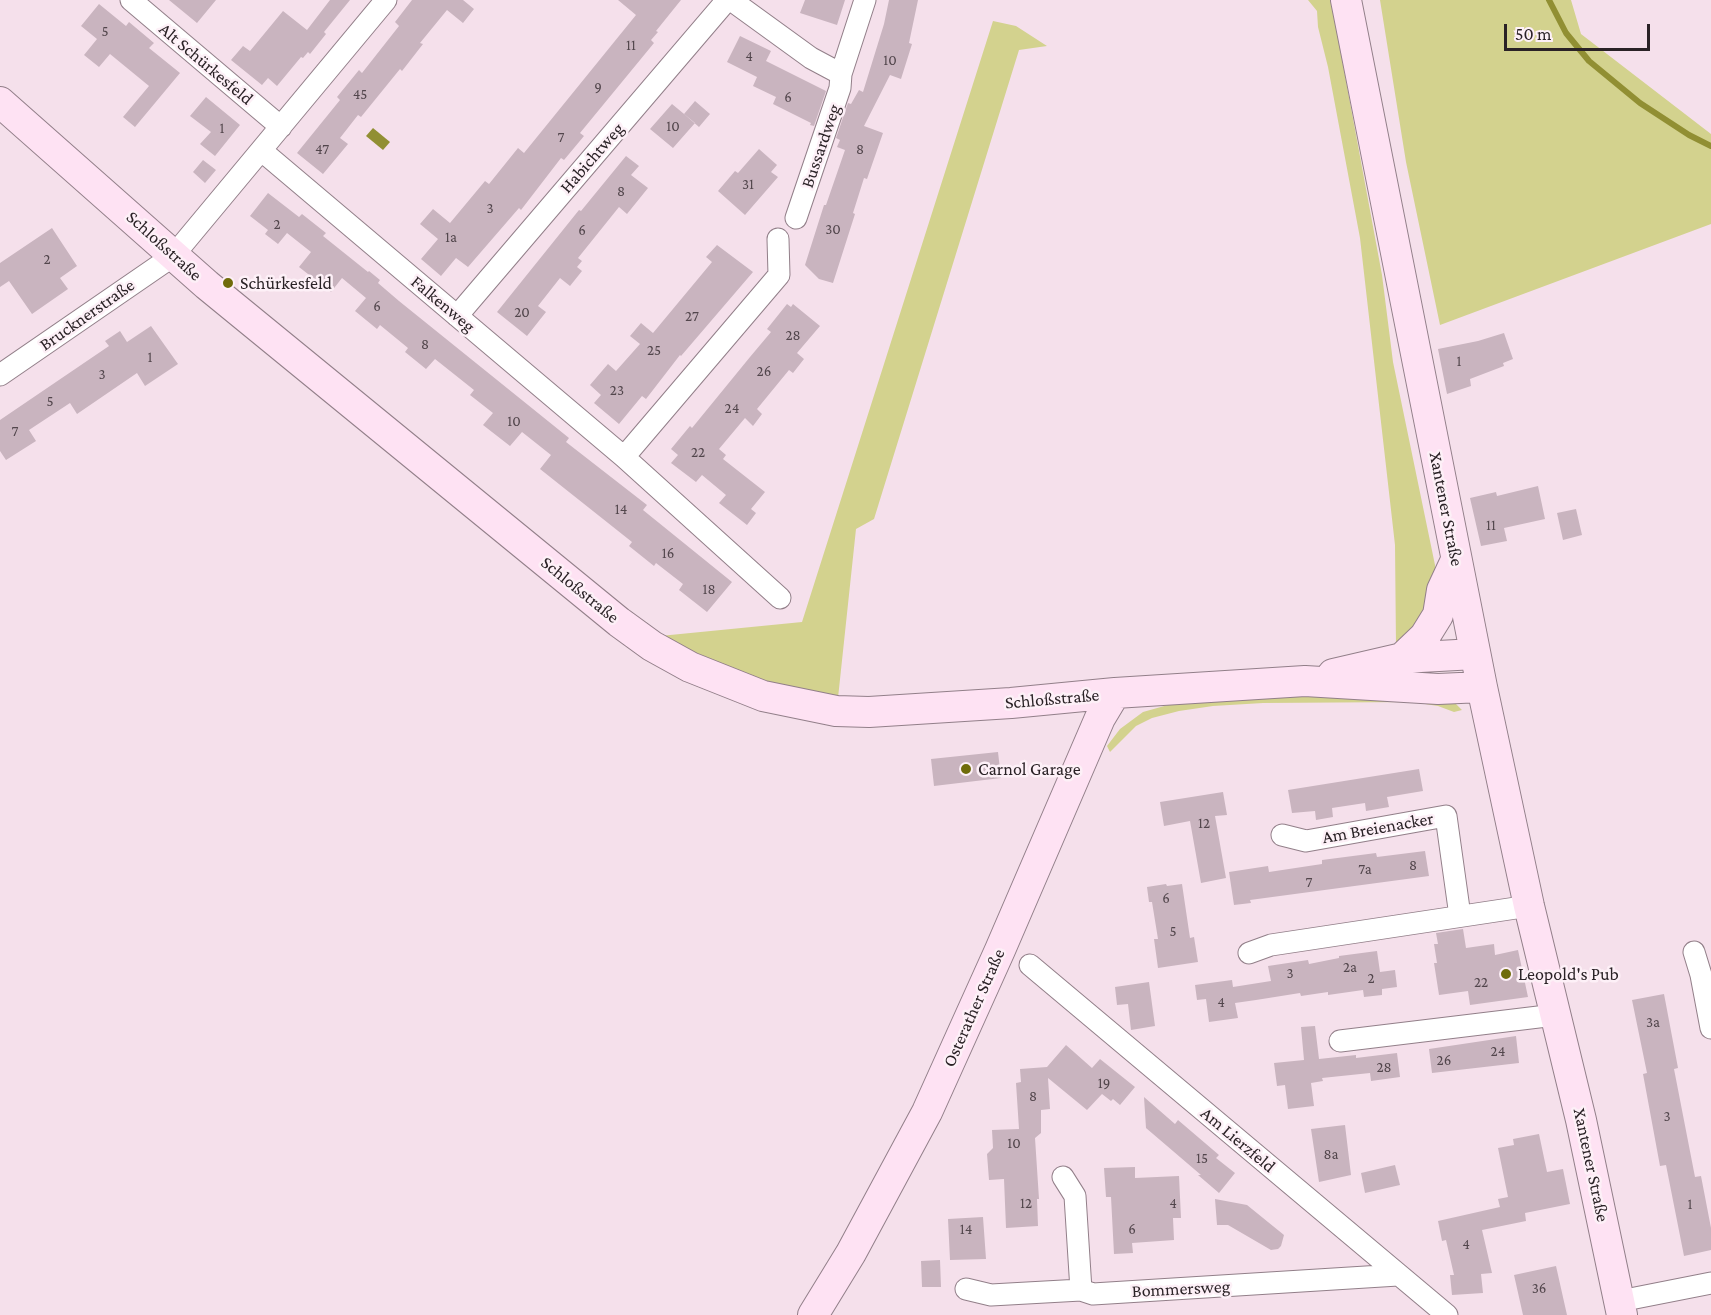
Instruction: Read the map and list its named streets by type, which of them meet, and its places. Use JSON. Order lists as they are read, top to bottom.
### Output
{
  "streets": {
    "main road": ["Schloßstraße", "Xantener Straße", "Osterather Straße"],
    "street": [
      "Alt Schürkesfeld",
      "Bussardweg",
      "Habichtweg",
      "Falkenweg",
      "Brucknerstraße",
      "Am Breienacker",
      "Am Lierzfeld",
      "Bommersweg"
    ]
  },
  "crossings": [
    ["Habichtweg", "Falkenweg"],
    ["Schloßstraße", "Brucknerstraße"],
    ["Schloßstraße", "Xantener Straße"],
    ["Schloßstraße", "Osterather Straße"],
    ["Am Lierzfeld", "Bommersweg"]
  ],
  "places": ["Schürkesfeld", "Carnol Garage", "Leopold's Pub"],
  "house_numbers": [
    "5",
    "11",
    "4",
    "10",
    "9",
    "45",
    "6",
    "10",
    "1",
    "7",
    "47",
    "8",
    "31",
    "8",
    "3",
    "2",
    "30",
    "6",
    "1a",
    "2",
    "6",
    "20",
    "27",
    "28",
    "8",
    "25",
    "1",
    "1",
    "26",
    "3",
    "23",
    "5",
    "24",
    "10",
    "7",
    "22",
    "14",
    "11",
    "16",
    "18",
    "12",
    "8",
    "7a",
    "7",
    "6",
    "5",
    "2a",
    "3",
    "2",
    "22",
    "4",
    "3a",
    "24",
    "26",
    "28",
    "19",
    "8",
    "3",
    "10",
    "8a",
    "15",
    "12",
    "4",
    "1",
    "14",
    "6",
    "4",
    "36"
  ],
  "scale_bar": "50 m"
}
